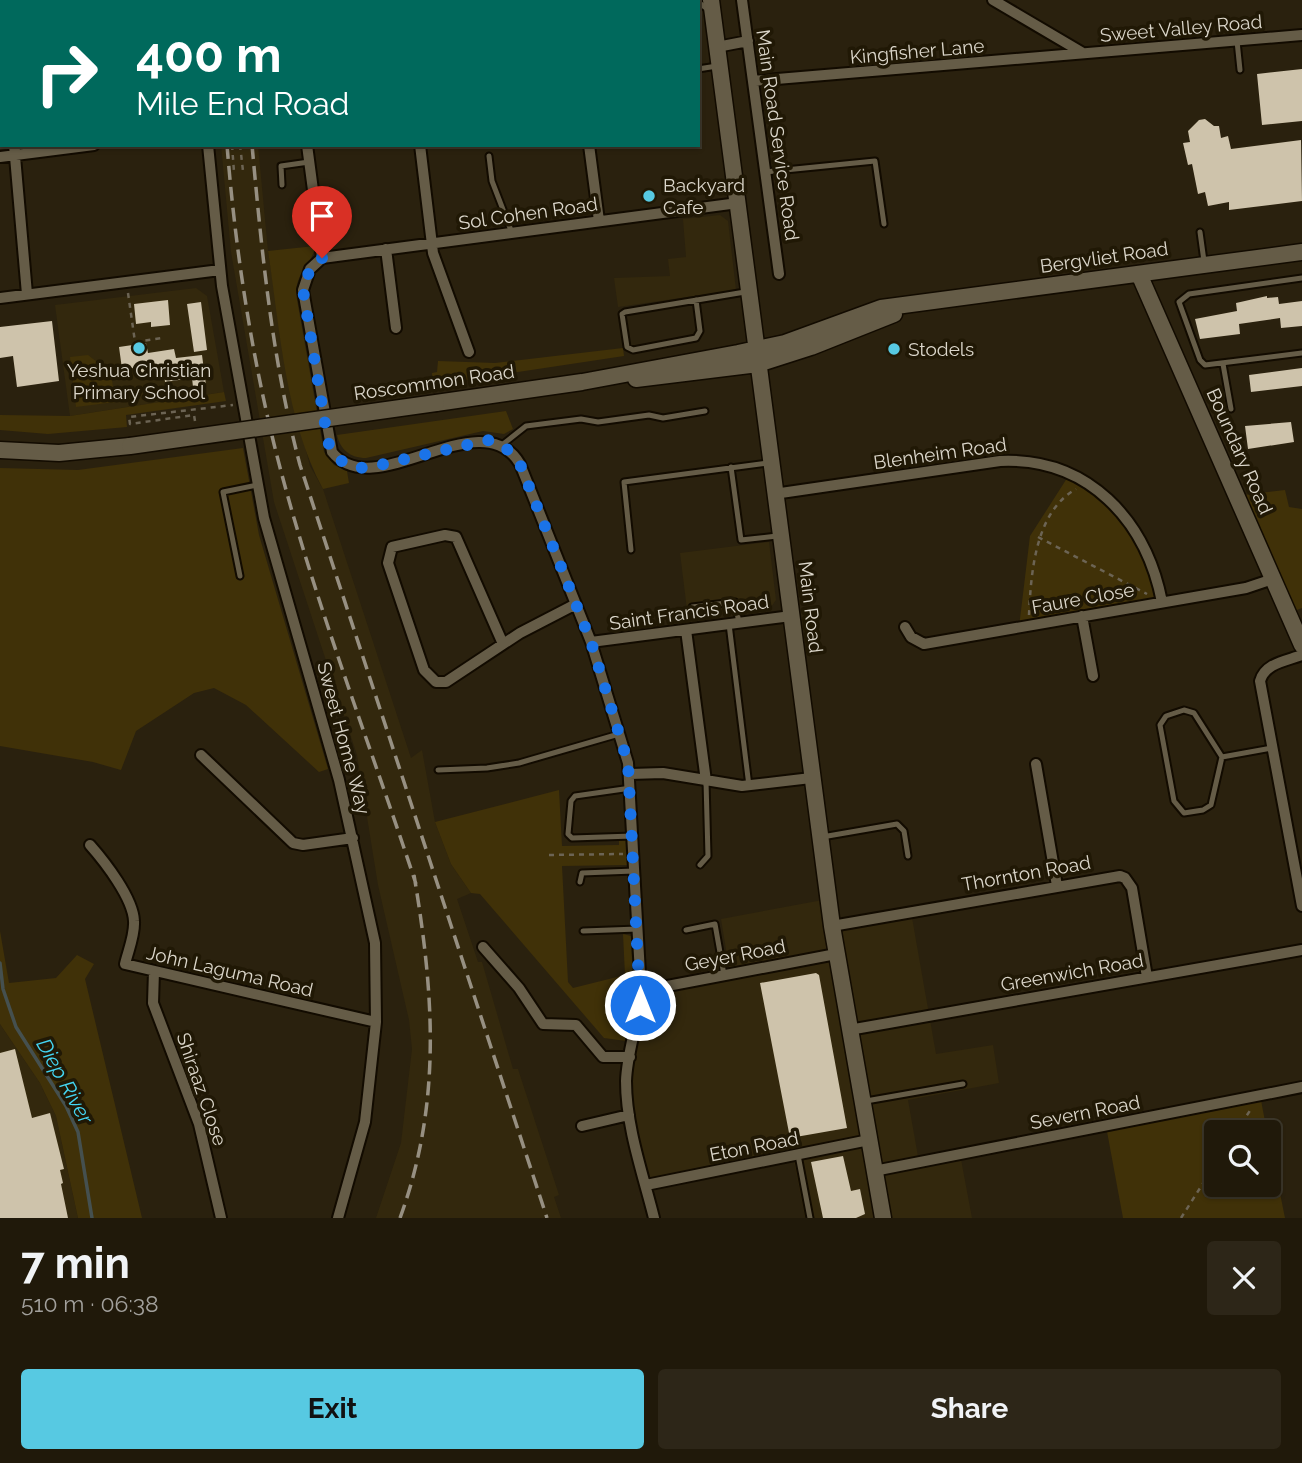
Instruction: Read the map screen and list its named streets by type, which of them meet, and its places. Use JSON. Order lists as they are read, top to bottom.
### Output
{
  "streets": {
    "street": [
      "Sweet Valley Road",
      "Kingfisher Lane",
      "Main Road Service Road",
      "Sol Cohen Road",
      "Bergvliet Road",
      "Roscommon Road",
      "Boundary Road",
      "Blenheim Road",
      "Faure Close",
      "Main Road",
      "Saint Francis Road",
      "Sweet Home Way",
      "Thornton Road",
      "Geyer Road",
      "John Laguma Road",
      "Greenwich Road",
      "Shiraaz Close",
      "Severn Road",
      "Eton Road"
    ]
  },
  "crossings": [
    ["Sweet Valley Road", "Kingfisher Lane"],
    ["Kingfisher Lane", "Main Road Service Road"],
    ["Sol Cohen Road", "Main Road"],
    ["Bergvliet Road", "Roscommon Road"],
    ["Bergvliet Road", "Boundary Road"],
    ["Bergvliet Road", "Main Road"],
    ["Roscommon Road", "Main Road"],
    ["Boundary Road", "Faure Close"],
    ["Blenheim Road", "Faure Close"],
    ["Blenheim Road", "Main Road"],
    ["Main Road", "Saint Francis Road"],
    ["Main Road", "Thornton Road"],
    ["Main Road", "Geyer Road"],
    ["Main Road", "Greenwich Road"],
    ["Main Road", "Severn Road"],
    ["Main Road", "Eton Road"],
    ["Sweet Home Way", "John Laguma Road"],
    ["Thornton Road", "Greenwich Road"],
    ["John Laguma Road", "Shiraaz Close"]
  ],
  "water": ["Diep River"],
  "places": ["Backyard Cafe", "Yeshua Christian Primary School", "Stodels"],
  "page": {
    "turn": ["400 m", "Mile End Road"],
    "heading": ["7 min", "510 m · 06:38"],
    "buttons": ["Exit", "Share"]
  }
}
